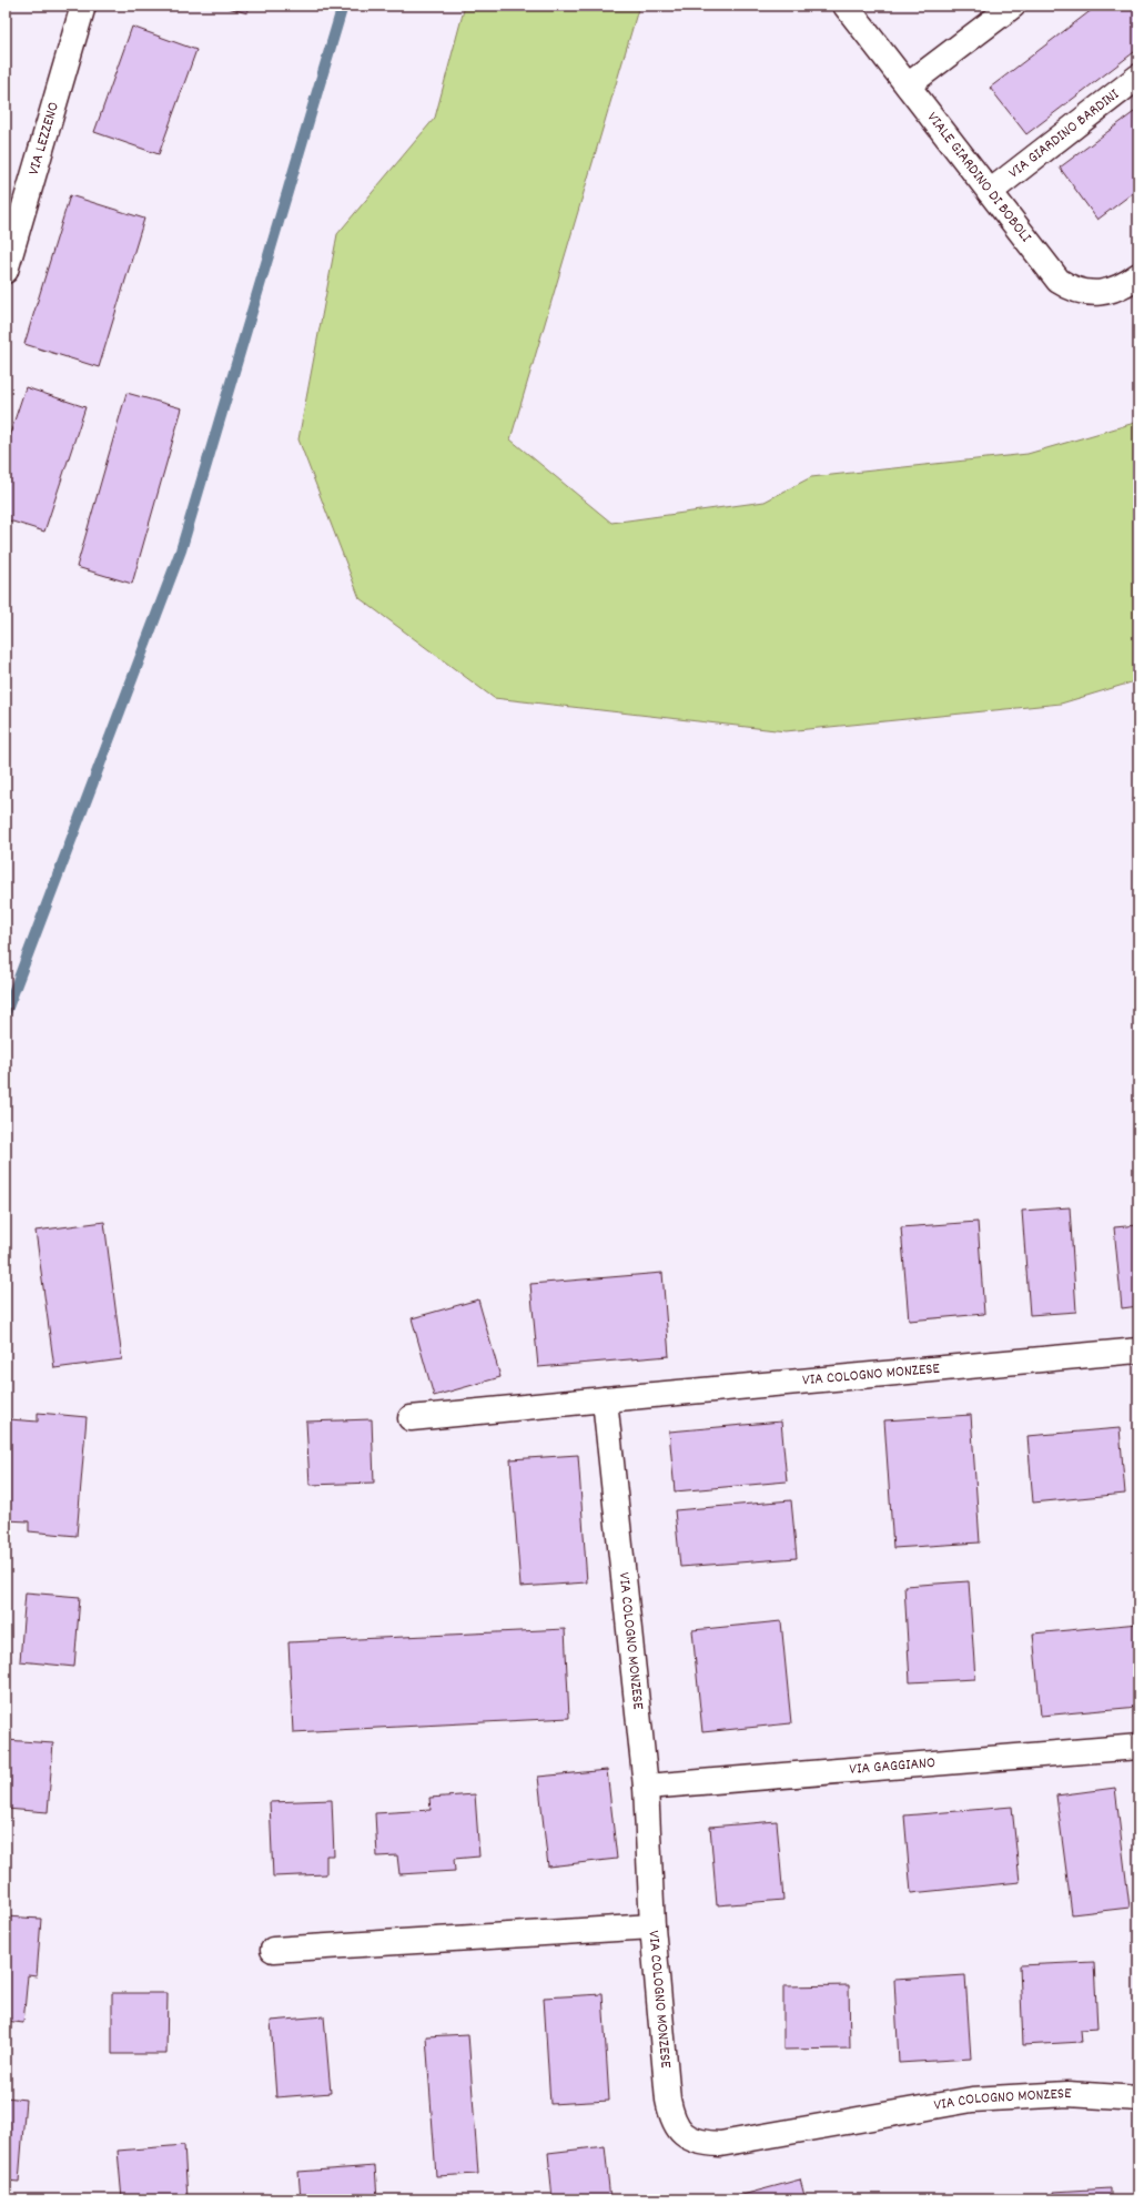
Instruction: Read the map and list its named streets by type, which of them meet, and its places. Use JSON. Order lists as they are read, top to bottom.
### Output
{
  "streets": {
    "street": [
      "VIA GIARDINO BARDINI",
      "VIA LEZZENO",
      "VIALE GIARDINO DI BOBOLI",
      "VIA COLOGNO MONZESE",
      "VIA GAGGIANO"
    ]
  },
  "crossings": [
    ["VIA GIARDINO BARDINI", "VIALE GIARDINO DI BOBOLI"],
    ["VIA COLOGNO MONZESE", "VIA GAGGIANO"]
  ]
}
